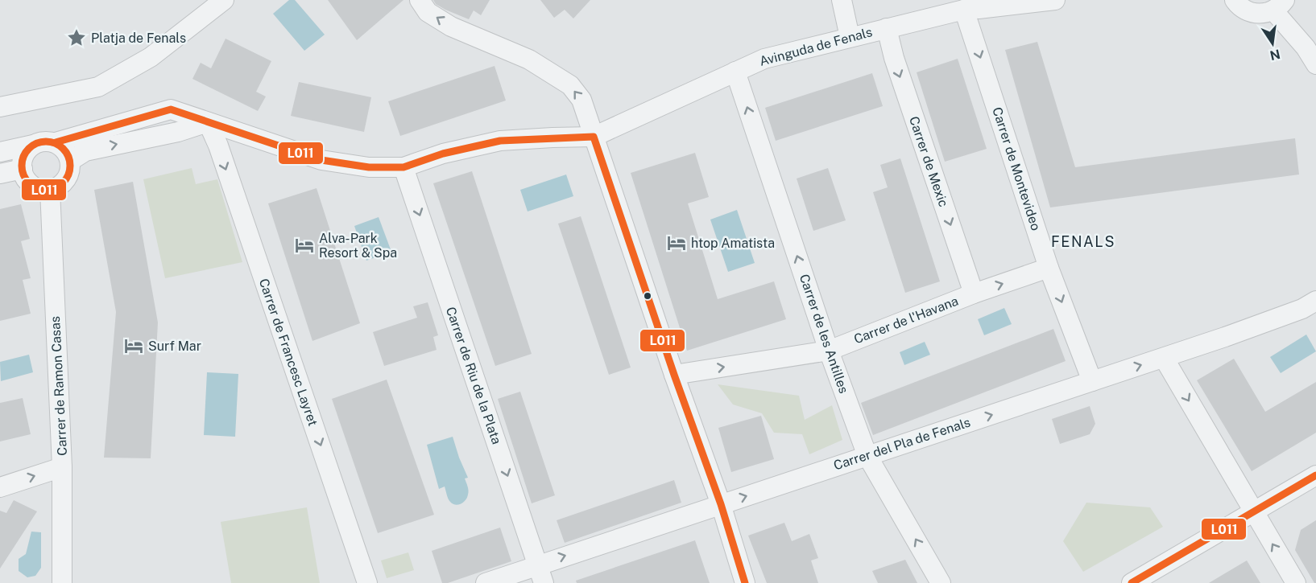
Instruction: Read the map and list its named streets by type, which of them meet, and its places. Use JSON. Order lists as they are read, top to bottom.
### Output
{
  "streets": {
    "street": [
      "Avinguda de Fenals",
      "Carrer de Mexic",
      "Carrer de Montevideo",
      "Carrer de l'Havana",
      "Carrer de les Antilles",
      "Carrer de Francesc Layret",
      "Carrer de Riu de la Plata",
      "Carrer de Ramon Casas",
      "Carrer del Pla de Fenals"
    ]
  },
  "crossings": [
    ["Avinguda de Fenals", "Carrer de Mexic"],
    ["Avinguda de Fenals", "Carrer de Montevideo"],
    ["Avinguda de Fenals", "Carrer de les Antilles"],
    ["Carrer de Mexic", "Carrer de l'Havana"],
    ["Carrer de Montevideo", "Carrer de l'Havana"],
    ["Carrer de Montevideo", "Carrer del Pla de Fenals"],
    ["Carrer de l'Havana", "Carrer de les Antilles"],
    ["Carrer de les Antilles", "Carrer del Pla de Fenals"],
    ["Carrer de Riu de la Plata", "Carrer del Pla de Fenals"]
  ],
  "one_way": [
    "Carrer de Mexic",
    "Carrer de Montevideo",
    "Carrer de l'Havana",
    "Carrer de Francesc Layret",
    "Carrer de Riu de la Plata",
    "Carrer del Pla de Fenals"
  ],
  "districts": ["FENALS"],
  "places": {
    "place": ["Platja de Fenals"],
    "hotel": ["htop Amatista", "Alva-Park Resort & Spa", "Surf Mar"]
  },
  "lines": ["transit line L011"],
  "north": "bottom"
}
